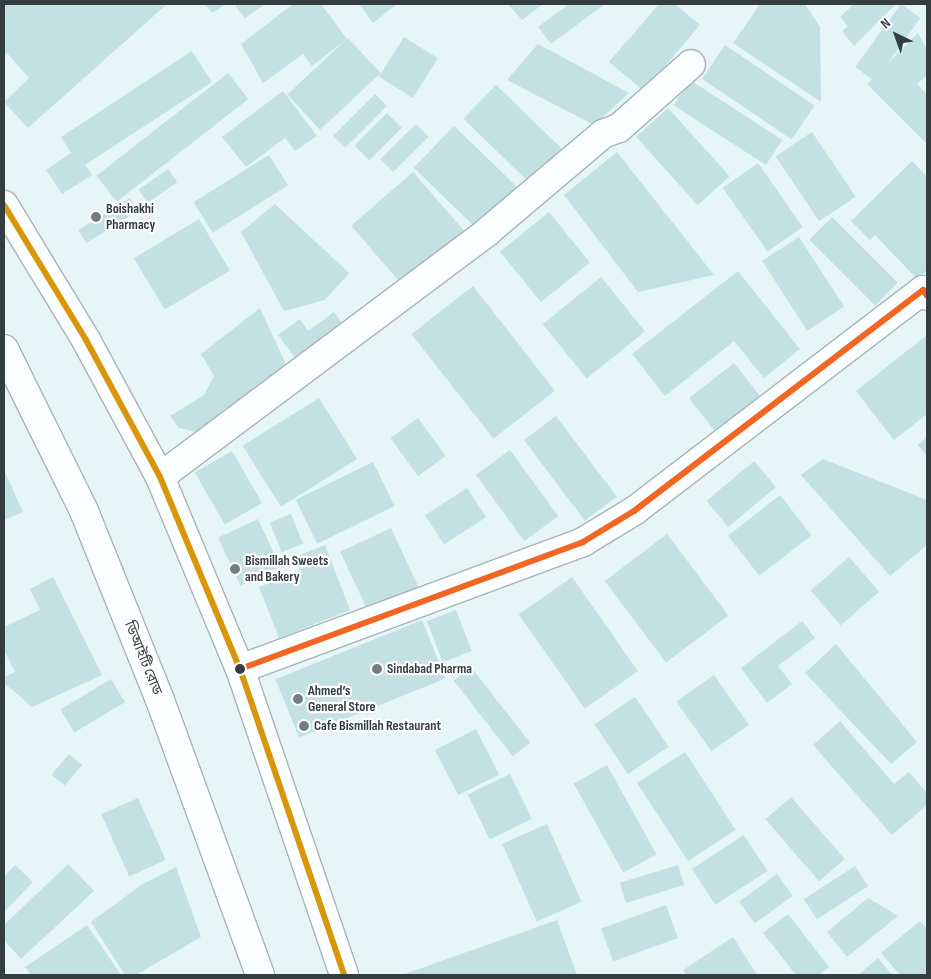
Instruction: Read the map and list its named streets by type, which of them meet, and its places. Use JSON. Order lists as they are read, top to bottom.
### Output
{
  "streets": {
    "main road": ["ডিআইটি রোড"]
  },
  "places": [
    "Boishakhi Pharmacy",
    "Bismillah Sweets and Bakery",
    "Sindabad Pharma",
    "Ahmed’s General Store",
    "Cafe Bismillah Restaurant"
  ],
  "north": "top left"
}
